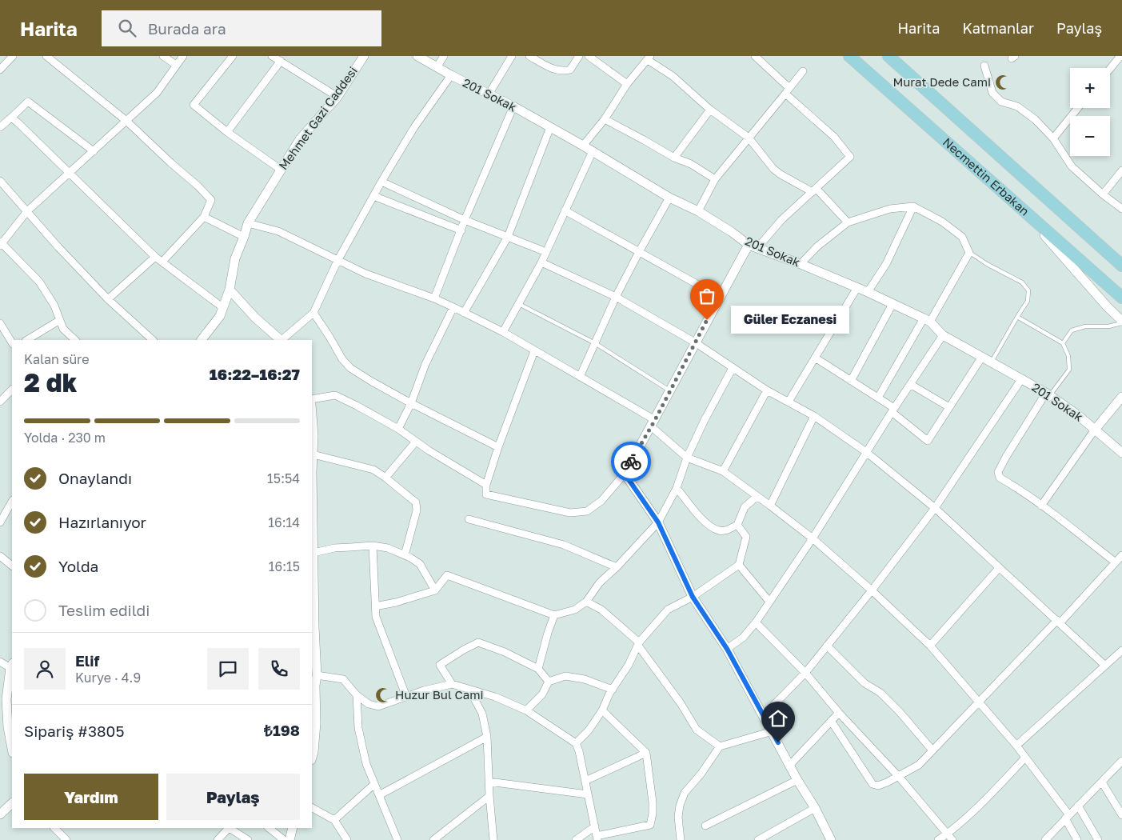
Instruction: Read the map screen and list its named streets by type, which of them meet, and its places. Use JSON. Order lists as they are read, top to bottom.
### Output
{
  "streets": {
    "main road": ["Necmettin Erbakan"],
    "street": ["201 Sokak", "Mehmet Gazi Caddesi"]
  },
  "places": {
    "mosque": ["Murat Dede Cami", "Huzur Bul Cami"],
    "other": ["Güler Eczanesi"]
  },
  "page": {
    "header": "Harita",
    "search": "Burada ara",
    "nav": ["Harita", "Katmanlar", "Paylaş"],
    "map_buttons": ["+", "−"],
    "bubble": "Güler Eczanesi",
    "heading": ["2 dk", "Kalan süre", "16:22–16:27"],
    "panel": [
      "Elif",
      "Kurye · 4.9",
      "Sipariş #3805",
      "₺198"
    ],
    "bar": "Yolda · 230 m",
    "list": [
      ["Onaylandı", "15:54"],
      ["Hazırlanıyor", "16:14"],
      ["Yolda", "16:15"],
      "Teslim edildi"
    ],
    "buttons": ["Yardım", "Paylaş"]
  }
}
